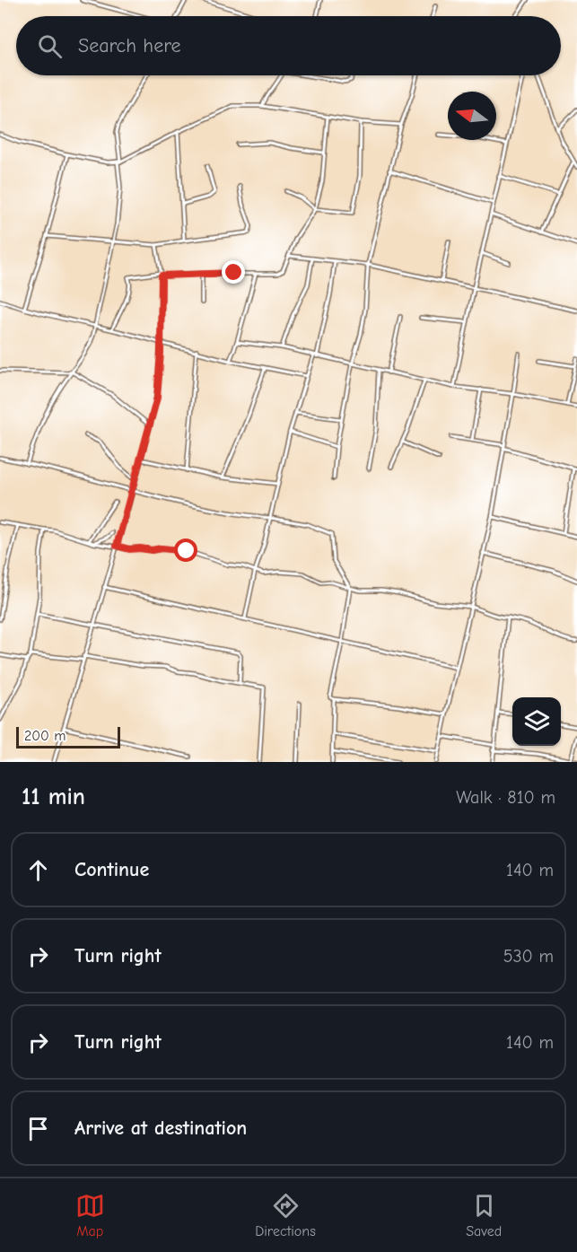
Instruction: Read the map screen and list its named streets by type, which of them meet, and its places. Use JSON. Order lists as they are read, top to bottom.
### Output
{
  "scale_bar": "200 m",
  "north": "left",
  "page": {
    "search": "Search here",
    "scale": "200 m",
    "heading": ["11 min", "Walk · 810 m"],
    "list": [
      ["Continue", "140 m"],
      ["Turn right", "530 m"],
      ["Turn right", "140 m"],
      "Arrive at destination"
    ],
    "nav": ["Map", "Directions", "Saved"]
  }
}
